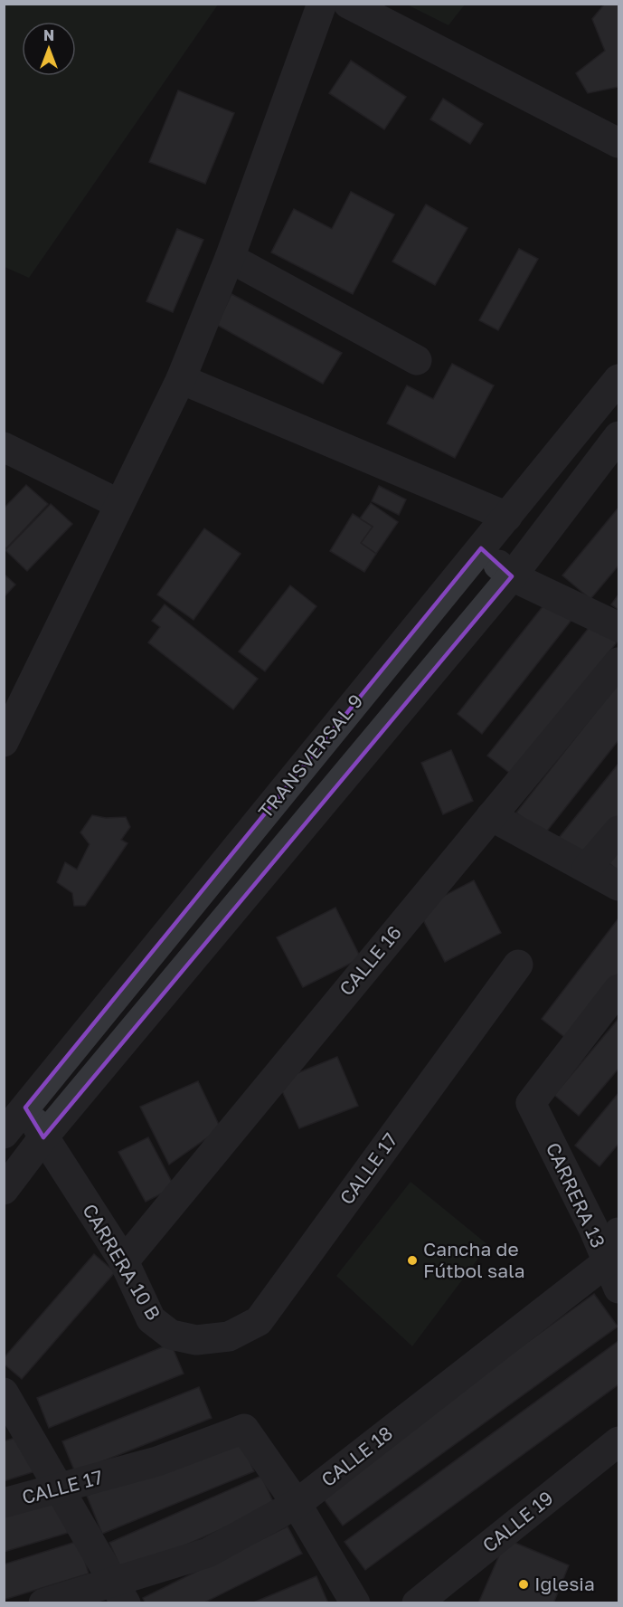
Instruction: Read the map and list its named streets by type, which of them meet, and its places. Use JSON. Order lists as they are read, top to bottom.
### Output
{
  "streets": {
    "street": [
      "TRANSVERSAL 9",
      "CALLE 16",
      "CALLE 17",
      "CARRERA 13",
      "CARRERA 10 B",
      "CALLE 18",
      "CALLE 19"
    ]
  },
  "crossings": [
    ["TRANSVERSAL 9", "CARRERA 10 B"],
    ["CALLE 16", "CARRERA 10 B"],
    ["CALLE 17", "CARRERA 10 B"],
    ["CALLE 17", "CALLE 18"],
    ["CARRERA 13", "CALLE 18"]
  ],
  "places": ["Cancha de Fútbol sala", "Iglesia"],
  "north": "top"
}
